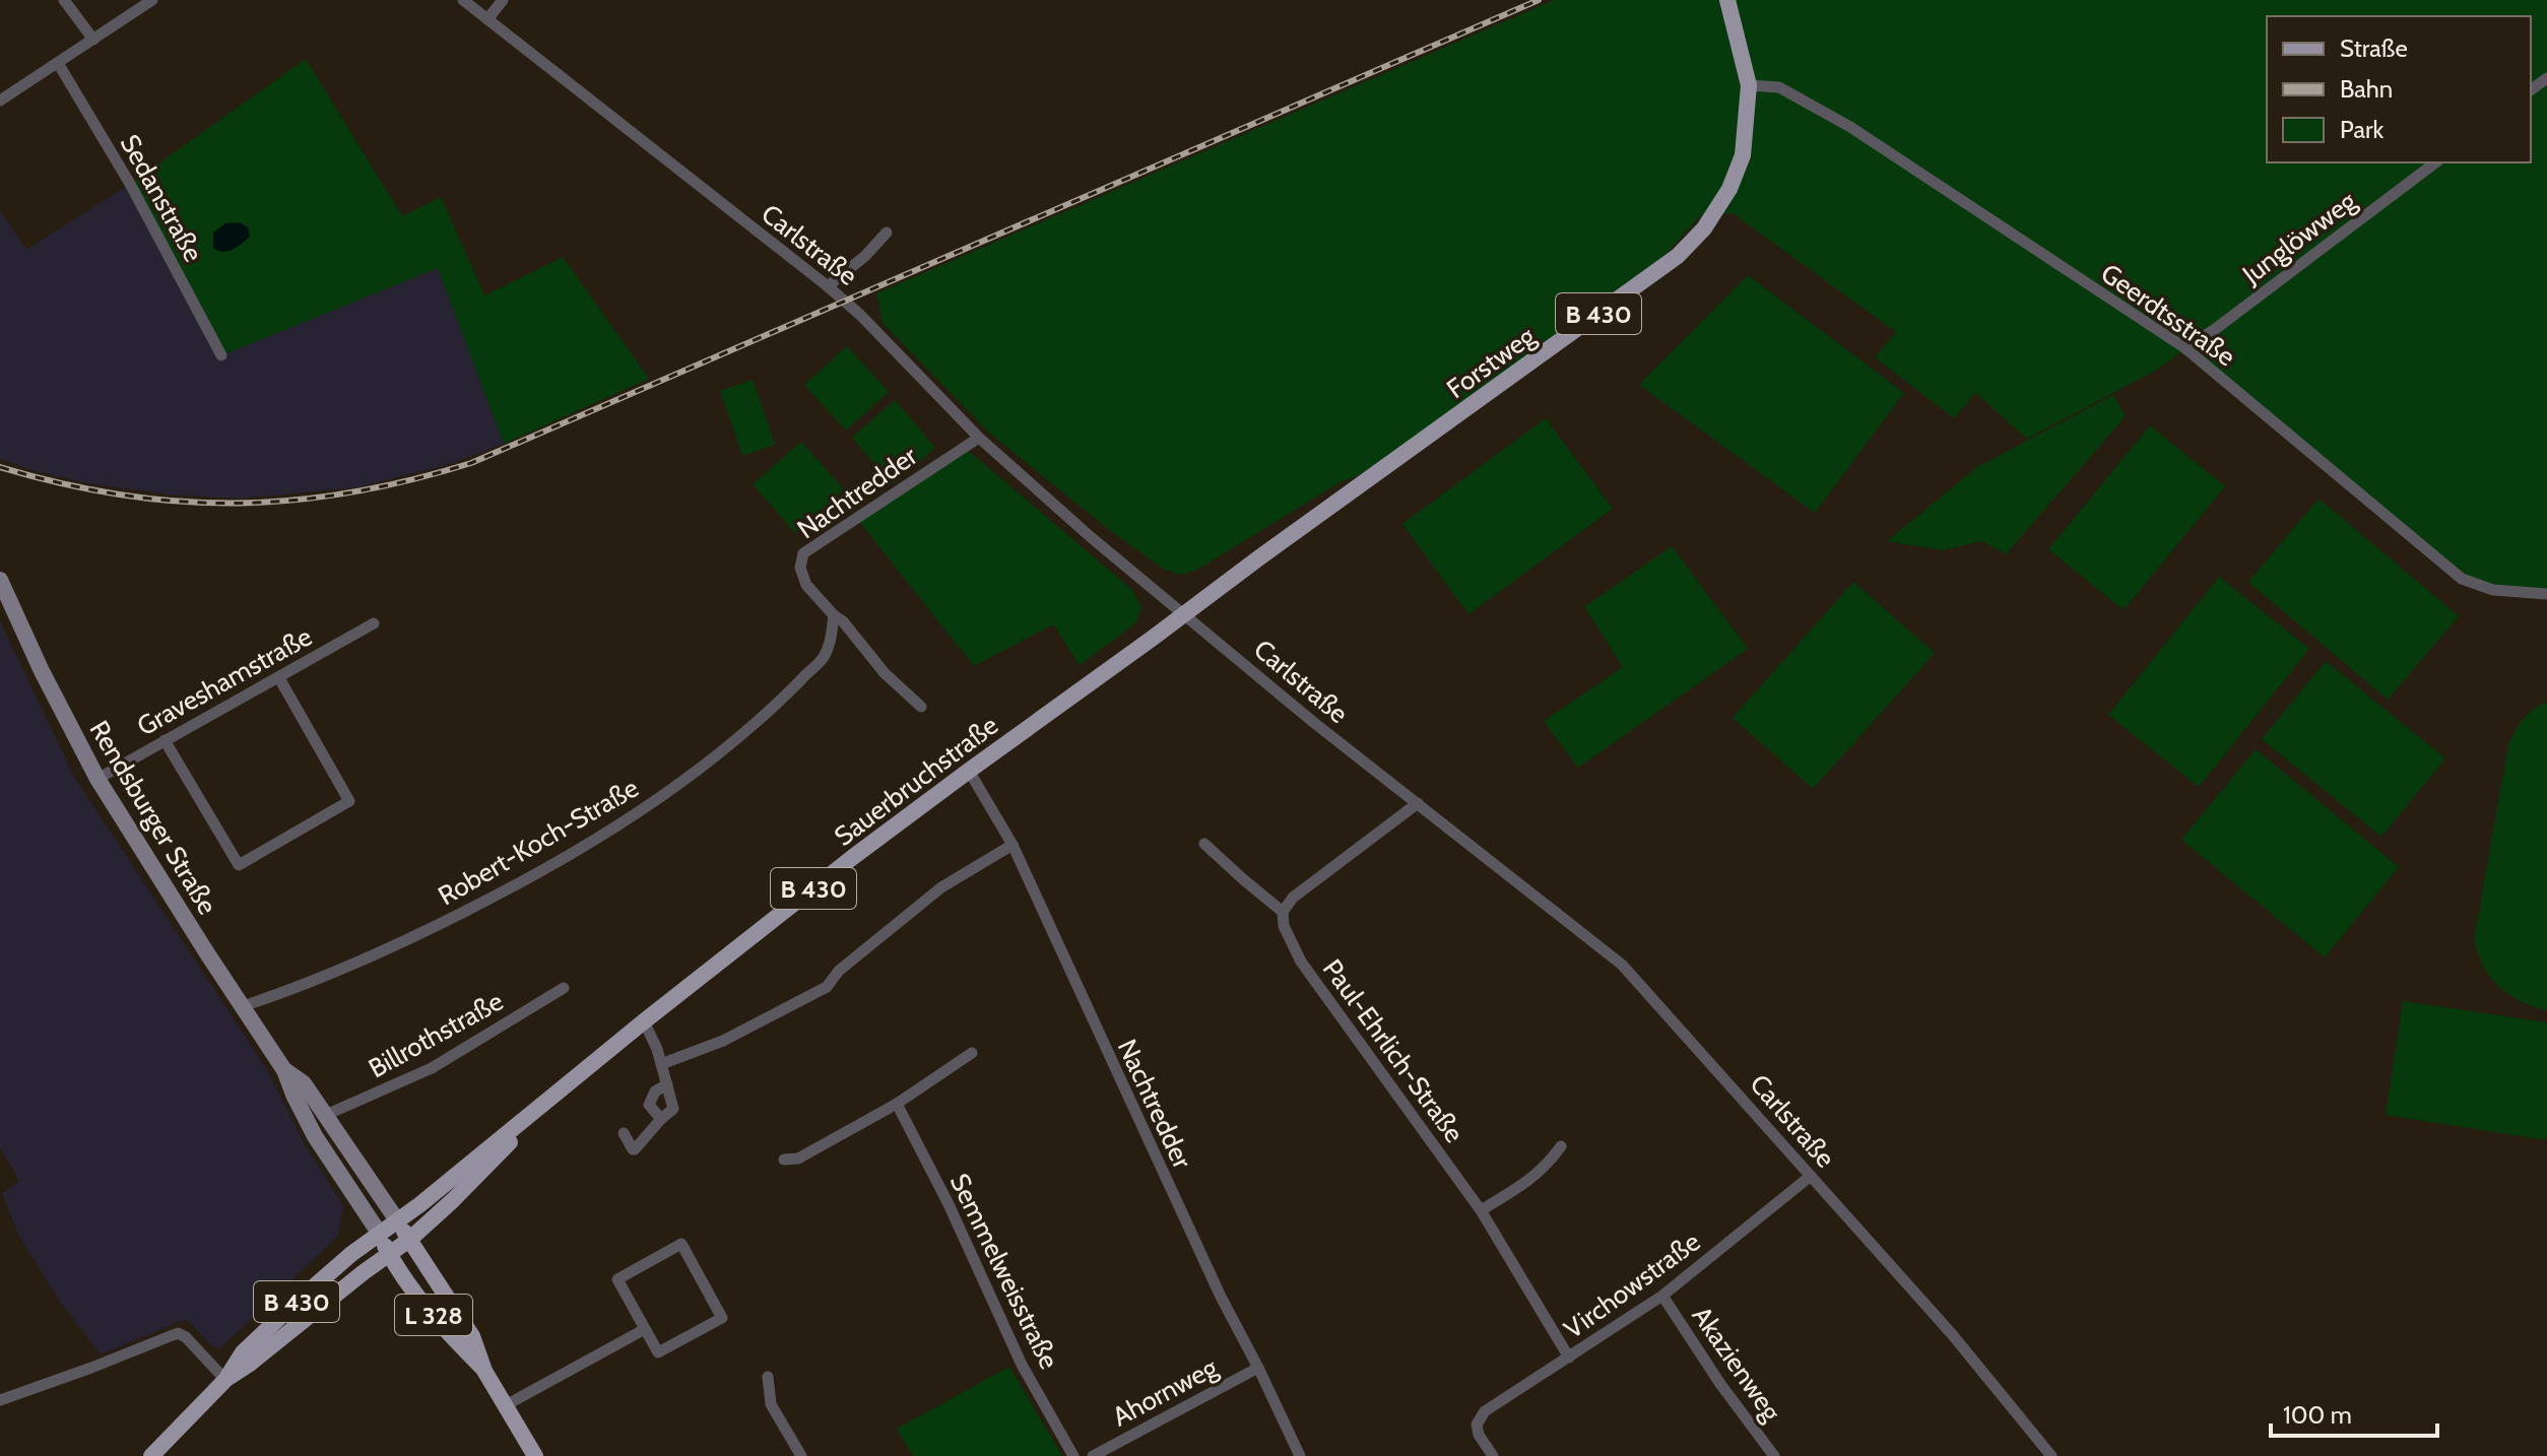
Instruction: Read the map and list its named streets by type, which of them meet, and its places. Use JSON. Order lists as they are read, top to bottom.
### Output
{
  "streets": {
    "main road": [
      "B 430",
      "Forstweg",
      "Sauerbruchstraße",
      "Rendsburger Straße",
      "L 328"
    ],
    "street": [
      "Sedanstraße",
      "Junglöwweg",
      "Carlstraße",
      "Geerdtsstraße",
      "Nachtredder",
      "Graveshamstraße",
      "Robert-Koch-Straße",
      "Billrothstraße",
      "Paul-Ehrlich-Straße",
      "Semmelweisstraße",
      "Virchowstraße",
      "Akazienweg",
      "Ahornweg"
    ]
  },
  "crossings": [
    ["Junglöwweg", "Geerdtsstraße"],
    ["Carlstraße", "Forstweg"],
    ["Carlstraße", "Nachtredder"],
    ["Carlstraße", "Sauerbruchstraße"],
    ["Carlstraße", "Virchowstraße"],
    ["B 430", "Sauerbruchstraße"],
    ["B 430", "Rendsburger Straße"],
    ["Geerdtsstraße", "Forstweg"],
    ["Forstweg", "Sauerbruchstraße"],
    ["Nachtredder", "Sauerbruchstraße"],
    ["Nachtredder", "Robert-Koch-Straße"],
    ["Nachtredder", "Ahornweg"],
    ["Graveshamstraße", "Rendsburger Straße"],
    ["Sauerbruchstraße", "Rendsburger Straße"],
    ["Rendsburger Straße", "Robert-Koch-Straße"],
    ["Rendsburger Straße", "Billrothstraße"],
    ["Paul-Ehrlich-Straße", "Virchowstraße"],
    ["Virchowstraße", "Akazienweg"]
  ],
  "legend": ["Straße", "Bahn", "Park"],
  "scale_bar": "100 m"
}
